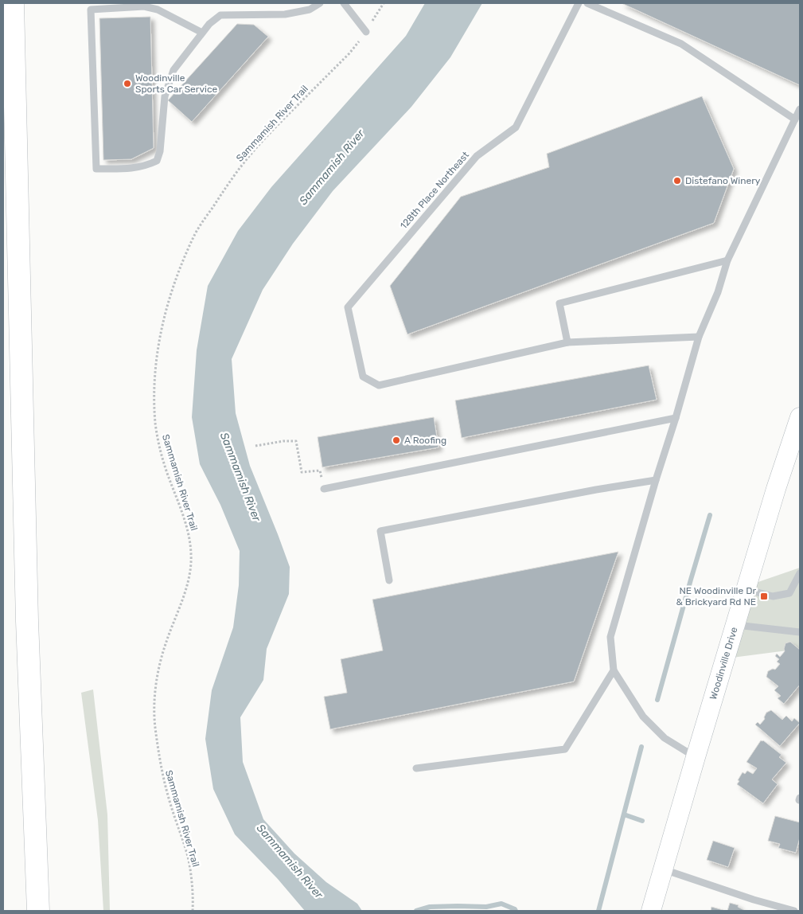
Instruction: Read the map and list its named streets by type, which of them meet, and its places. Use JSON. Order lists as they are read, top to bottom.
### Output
{
  "streets": {
    "main road": ["Woodinville Drive"],
    "lane": ["128th Place Northeast"],
    "path": ["Sammamish River Trail"]
  },
  "water": ["Sammamish River"],
  "places": {
    "other": ["Woodinville Sports Car Service", "Distefano Winery", "A Roofing"],
    "transit": ["NE Woodinville Dr & Brickyard Rd NE"]
  }
}
